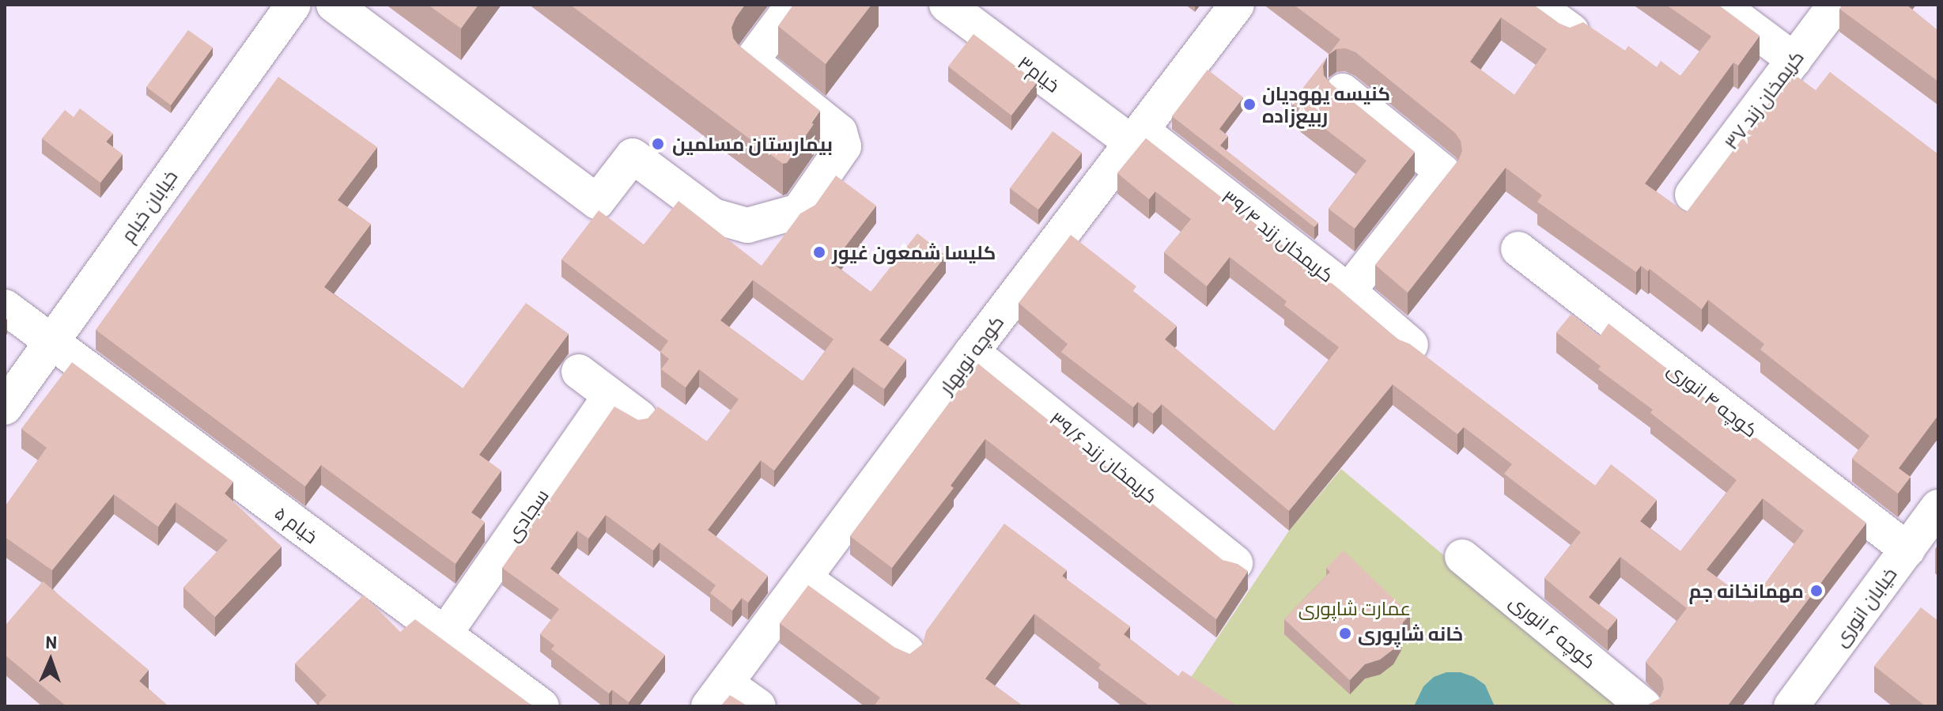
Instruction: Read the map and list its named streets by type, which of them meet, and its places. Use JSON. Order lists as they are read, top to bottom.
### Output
{
  "streets": {
    "street": [
      "خیام۳",
      "کریمخان زند ۳۷",
      "خیابان خیام",
      "کریمخان زند ۳۹/۴",
      "کوچه نوبهار",
      "کوچه ۴ انوری",
      "کریمخان زند ۳۹/۶",
      "سجادی",
      "۵ خیام",
      "خیابان انوری",
      "کوچه ۶ انوری"
    ]
  },
  "crossings": [
    ["خیام۳", "کریمخان زند ۳۹/۴"],
    ["خیام۳", "کوچه نوبهار"],
    ["خیابان خیام", "۵ خیام"],
    ["کریمخان زند ۳۹/۴", "کوچه نوبهار"],
    ["کوچه نوبهار", "کریمخان زند ۳۹/۶"],
    ["کوچه ۴ انوری", "خیابان انوری"],
    ["سجادی", "۵ خیام"]
  ],
  "parks": ["عمارت شاپوری"],
  "places": [
    "کنیسه یهودیان ربیع‌زاده",
    "بیمارستان مسلمین",
    "کلیسا شمعون غیور",
    "مهمانخانه جم",
    "خانه شاپوری"
  ],
  "north": "top"
}
